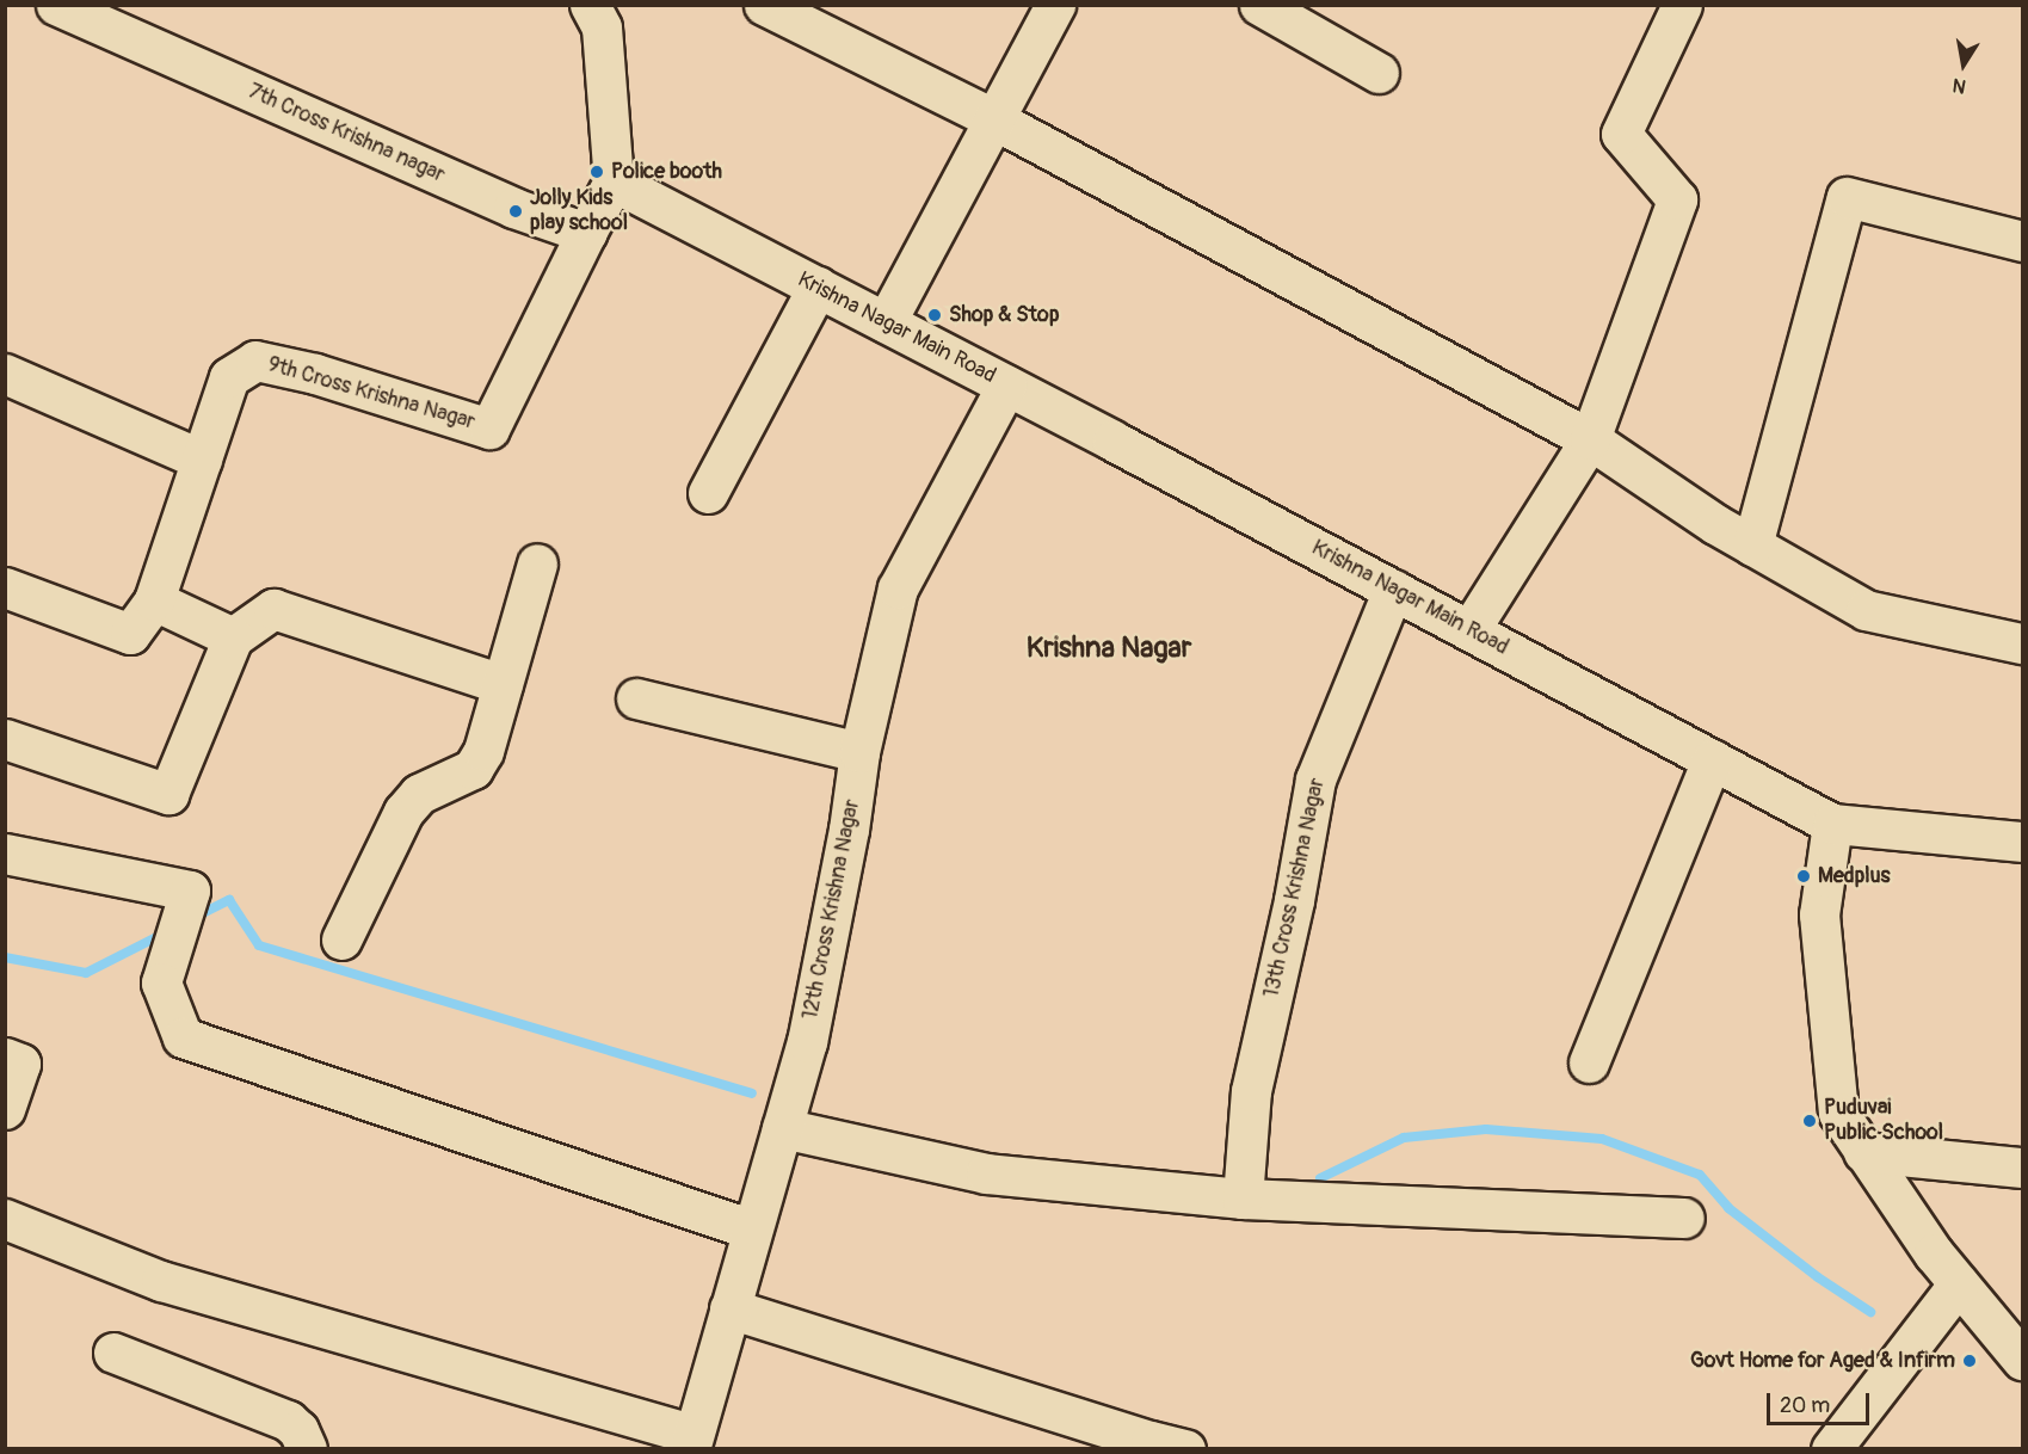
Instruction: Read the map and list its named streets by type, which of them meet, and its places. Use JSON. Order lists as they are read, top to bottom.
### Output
{
  "streets": {
    "street": [
      "7th Cross Krishna nagar",
      "Krishna Nagar Main Road",
      "9th Cross Krishna Nagar",
      "13th Cross Krishna Nagar",
      "12th Cross Krishna Nagar"
    ]
  },
  "crossings": [
    ["7th Cross Krishna nagar", "9th Cross Krishna Nagar"],
    ["Krishna Nagar Main Road", "13th Cross Krishna Nagar"],
    ["Krishna Nagar Main Road", "12th Cross Krishna Nagar"]
  ],
  "districts": ["Krishna Nagar"],
  "places": [
    "Police booth",
    "Jolly Kids play school",
    "Shop & Stop",
    "Medplus",
    "Puduvai Public School",
    "Govt Home for Aged & Infirm"
  ],
  "scale_bar": "20 m",
  "north": "bottom"
}
